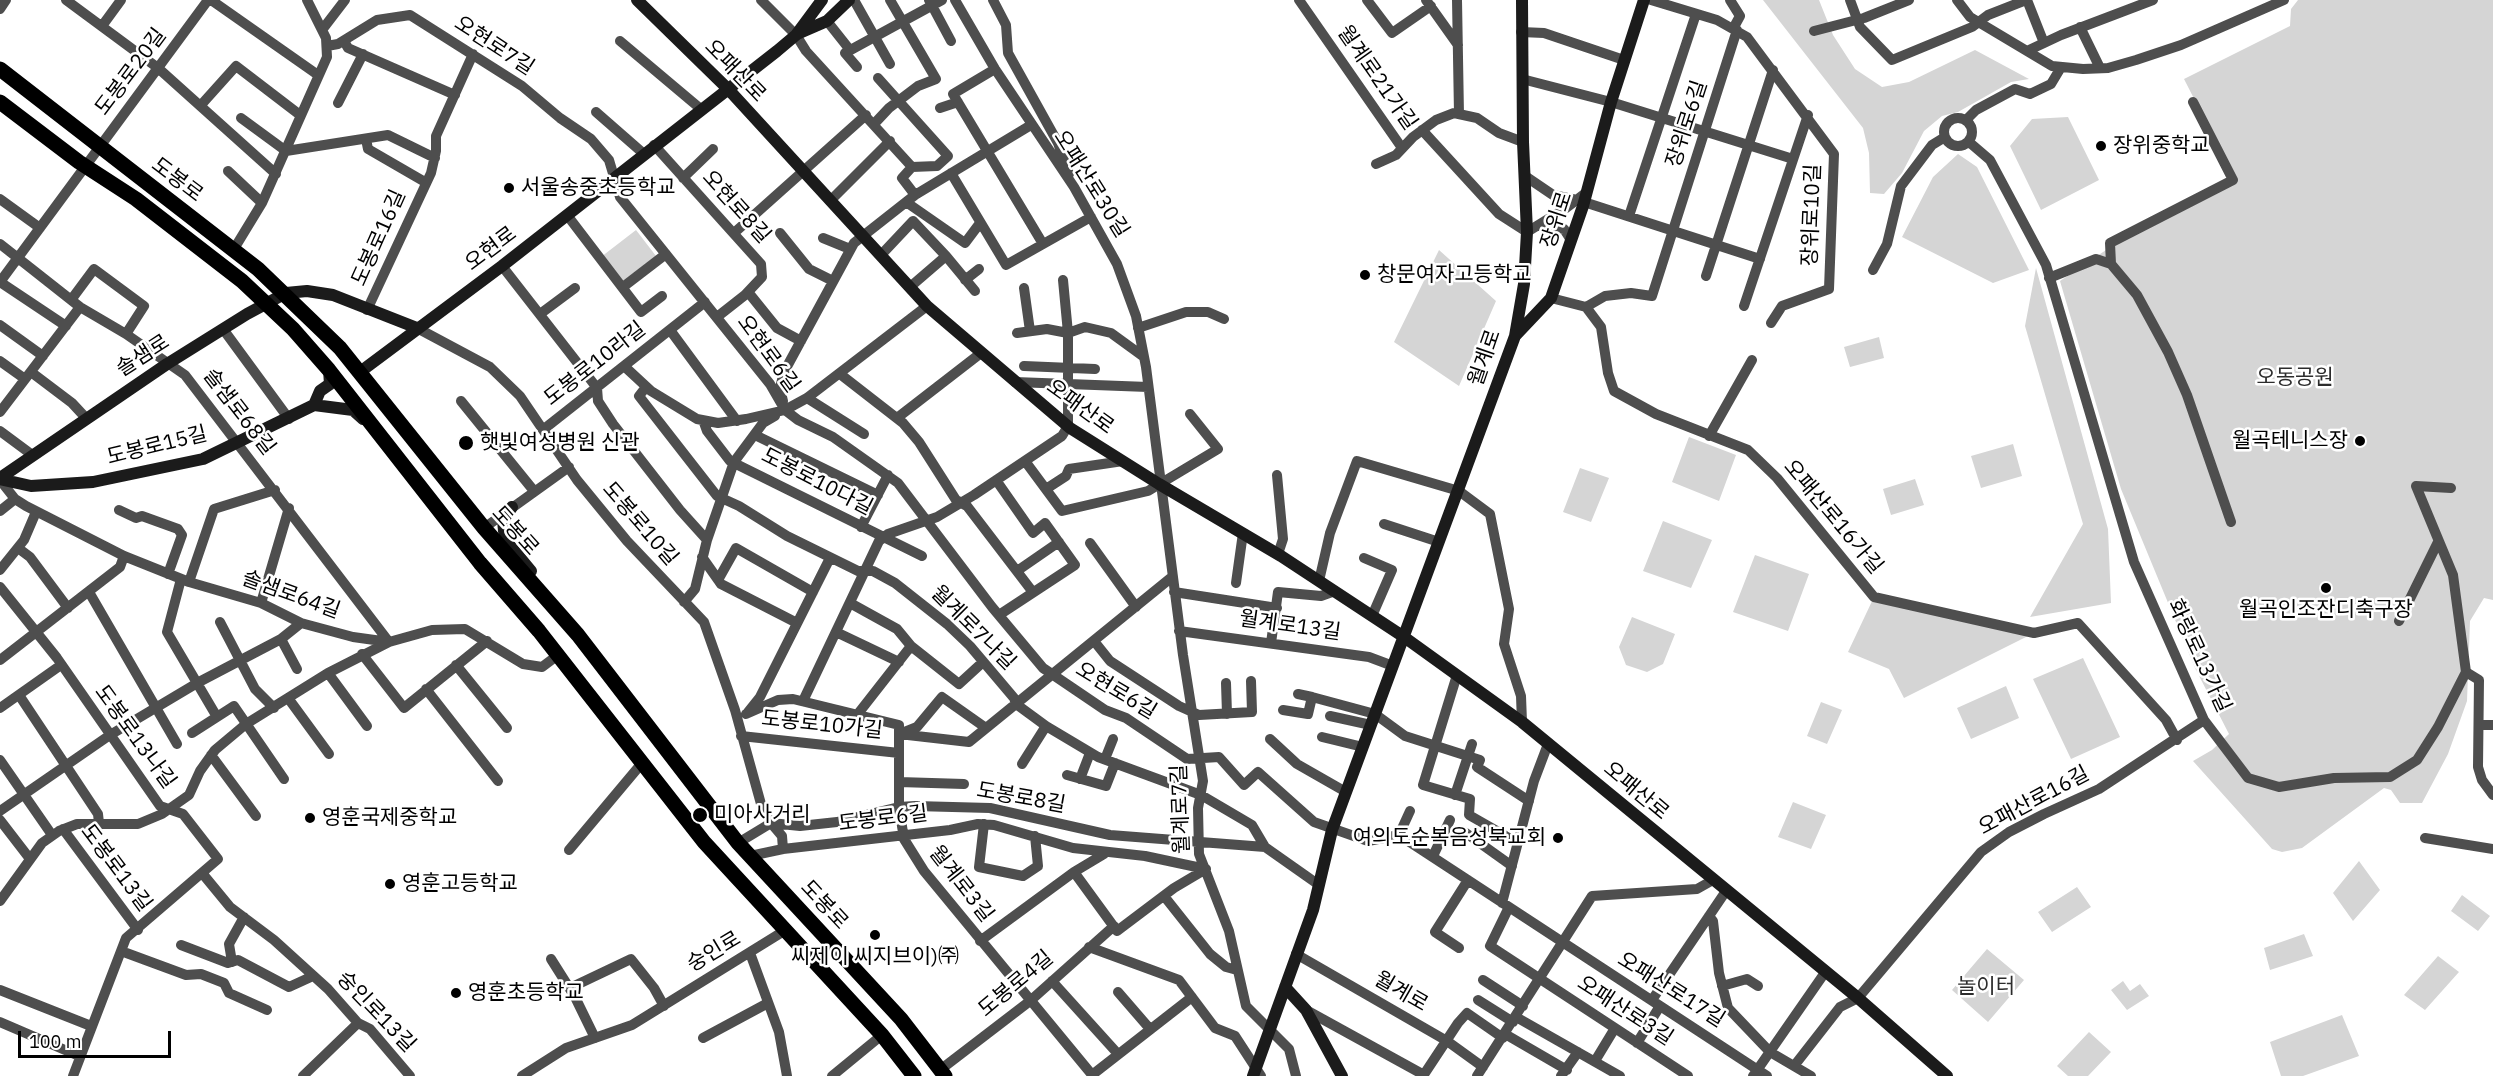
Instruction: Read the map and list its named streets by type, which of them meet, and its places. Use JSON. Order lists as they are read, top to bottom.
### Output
{
  "streets": {
    "main road": [
      "오패산로",
      "도봉로",
      "장위로",
      "오현로",
      "솔샘로",
      "월계로",
      "도봉로15길",
      "도봉로10길"
    ],
    "street": [
      "오현로7길",
      "도봉로20길",
      "월계로21가길",
      "장위로6길",
      "오패산로30길",
      "오현로8길",
      "장위로10길",
      "도봉로16길",
      "오현로6길",
      "도봉로10라길",
      "솔샘로68길",
      "도봉로10다길",
      "오패산로16가길",
      "솔샘로64길",
      "월계로13길",
      "월계로7나길",
      "화랑로13가길",
      "도봉로10가길",
      "도봉로13나길",
      "도봉로8길",
      "오패산로16길",
      "월계로7길",
      "도봉로6길",
      "도봉로13길",
      "월계로3길",
      "숭인로",
      "도봉로4길",
      "오패산로17길",
      "오패산로3길",
      "숭인로13길"
    ]
  },
  "crossings": [
    ["오현로7길", "도봉로16길"],
    ["오현로7길", "오현로"],
    ["오현로7길", "오현로6길"],
    ["오패산로", "오패산로30길"],
    ["오패산로", "오현로"],
    ["오패산로", "월계로"],
    ["오패산로", "오패산로16길"],
    ["오패산로", "월계로7길"],
    ["오패산로", "오패산로17길"],
    ["도봉로20길", "도봉로"],
    ["도봉로20길", "솔샘로68길"],
    ["장위로6길", "장위로10길"],
    ["장위로6길", "오패산로16가길"],
    ["도봉로", "오현로"],
    ["도봉로", "솔샘로"],
    ["도봉로", "도봉로10길"],
    ["도봉로", "도봉로6길"],
    ["도봉로", "도봉로13길"],
    ["도봉로", "숭인로"],
    ["도봉로", "도봉로4길"],
    ["오패산로30길", "월계로7길"],
    ["오현로8길", "오현로"],
    ["오현로8길", "오현로6길"],
    ["장위로", "월계로"],
    ["도봉로16길", "도봉로10길"],
    ["오현로", "오현로6길"],
    ["오현로", "도봉로10길"],
    ["오현로6길", "도봉로10라길"],
    ["오현로6길", "도봉로10다길"],
    ["오현로6길", "월계로7나길"],
    ["오현로6길", "월계로7길"],
    ["솔샘로", "솔샘로68길"],
    ["솔샘로", "도봉로15길"],
    ["솔샘로", "도봉로10길"],
    ["솔샘로", "솔샘로64길"],
    ["월계로", "월계로13길"],
    ["월계로", "월계로7길"],
    ["도봉로10라길", "도봉로10길"],
    ["솔샘로68길", "도봉로15길"],
    ["솔샘로68길", "솔샘로64길"],
    ["솔샘로68길", "도봉로13길"],
    ["도봉로15길", "솔샘로64길"],
    ["도봉로10다길", "도봉로10길"],
    ["오패산로16가길", "오패산로16길"],
    ["도봉로10길", "도봉로10가길"],
    ["도봉로10길", "도봉로8길"],
    ["도봉로10길", "도봉로6길"],
    ["솔샘로64길", "도봉로13길"],
    ["월계로13길", "월계로7길"],
    ["월계로7나길", "월계로7길"],
    ["월계로7나길", "월계로3길"],
    ["화랑로13가길", "오패산로16길"],
    ["도봉로10가길", "월계로3길"],
    ["도봉로13나길", "도봉로13길"],
    ["도봉로13나길", "숭인로13길"],
    ["도봉로8길", "월계로7길"],
    ["도봉로8길", "월계로3길"],
    ["월계로7길", "도봉로6길"],
    ["월계로7길", "도봉로4길"],
    ["도봉로6길", "월계로3길"],
    ["도봉로6길", "도봉로4길"],
    ["월계로3길", "도봉로4길"],
    ["오패산로17길", "오패산로3길"]
  ],
  "parks": ["오동공원", "놀이터"],
  "places": [
    "장위중학교",
    "서울송중초등학교",
    "창문여자고등학교",
    "월곡테니스장",
    "햇빛여성병원 신관",
    "월곡인조잔디축구장",
    "미아사거리",
    "영훈국제중학교",
    "여의도순복음성북교회",
    "영훈고등학교",
    "씨제이 씨지브이)㈜",
    "영훈초등학교"
  ],
  "scale_bar": "100 m"
}
